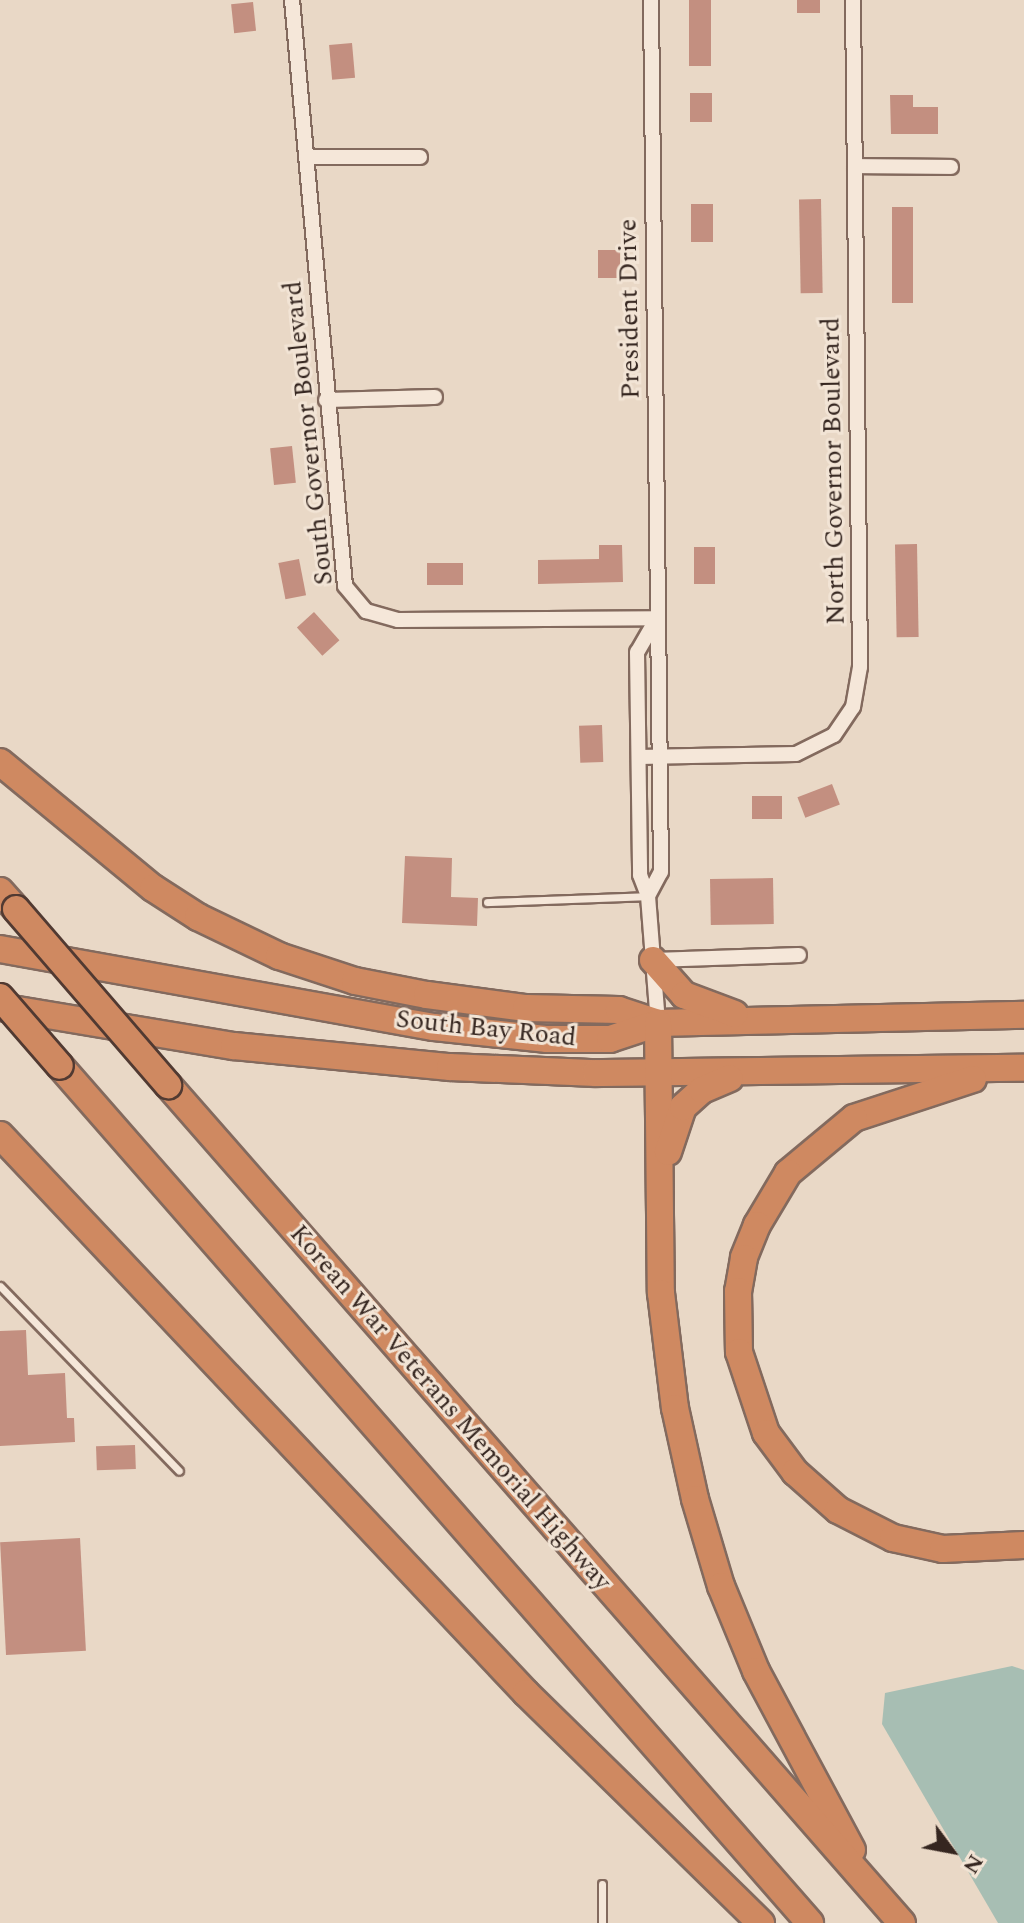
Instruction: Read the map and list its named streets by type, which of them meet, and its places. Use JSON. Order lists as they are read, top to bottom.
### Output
{
  "streets": {
    "highway": ["South Bay Road", "Korean War Veterans Memorial Highway"],
    "street": ["President Drive", "South Governor Boulevard", "North Governor Boulevard"]
  },
  "crossings": [
    ["President Drive", "South Governor Boulevard"],
    ["President Drive", "North Governor Boulevard"],
    ["President Drive", "South Bay Road"]
  ],
  "north": "bottom right"
}
